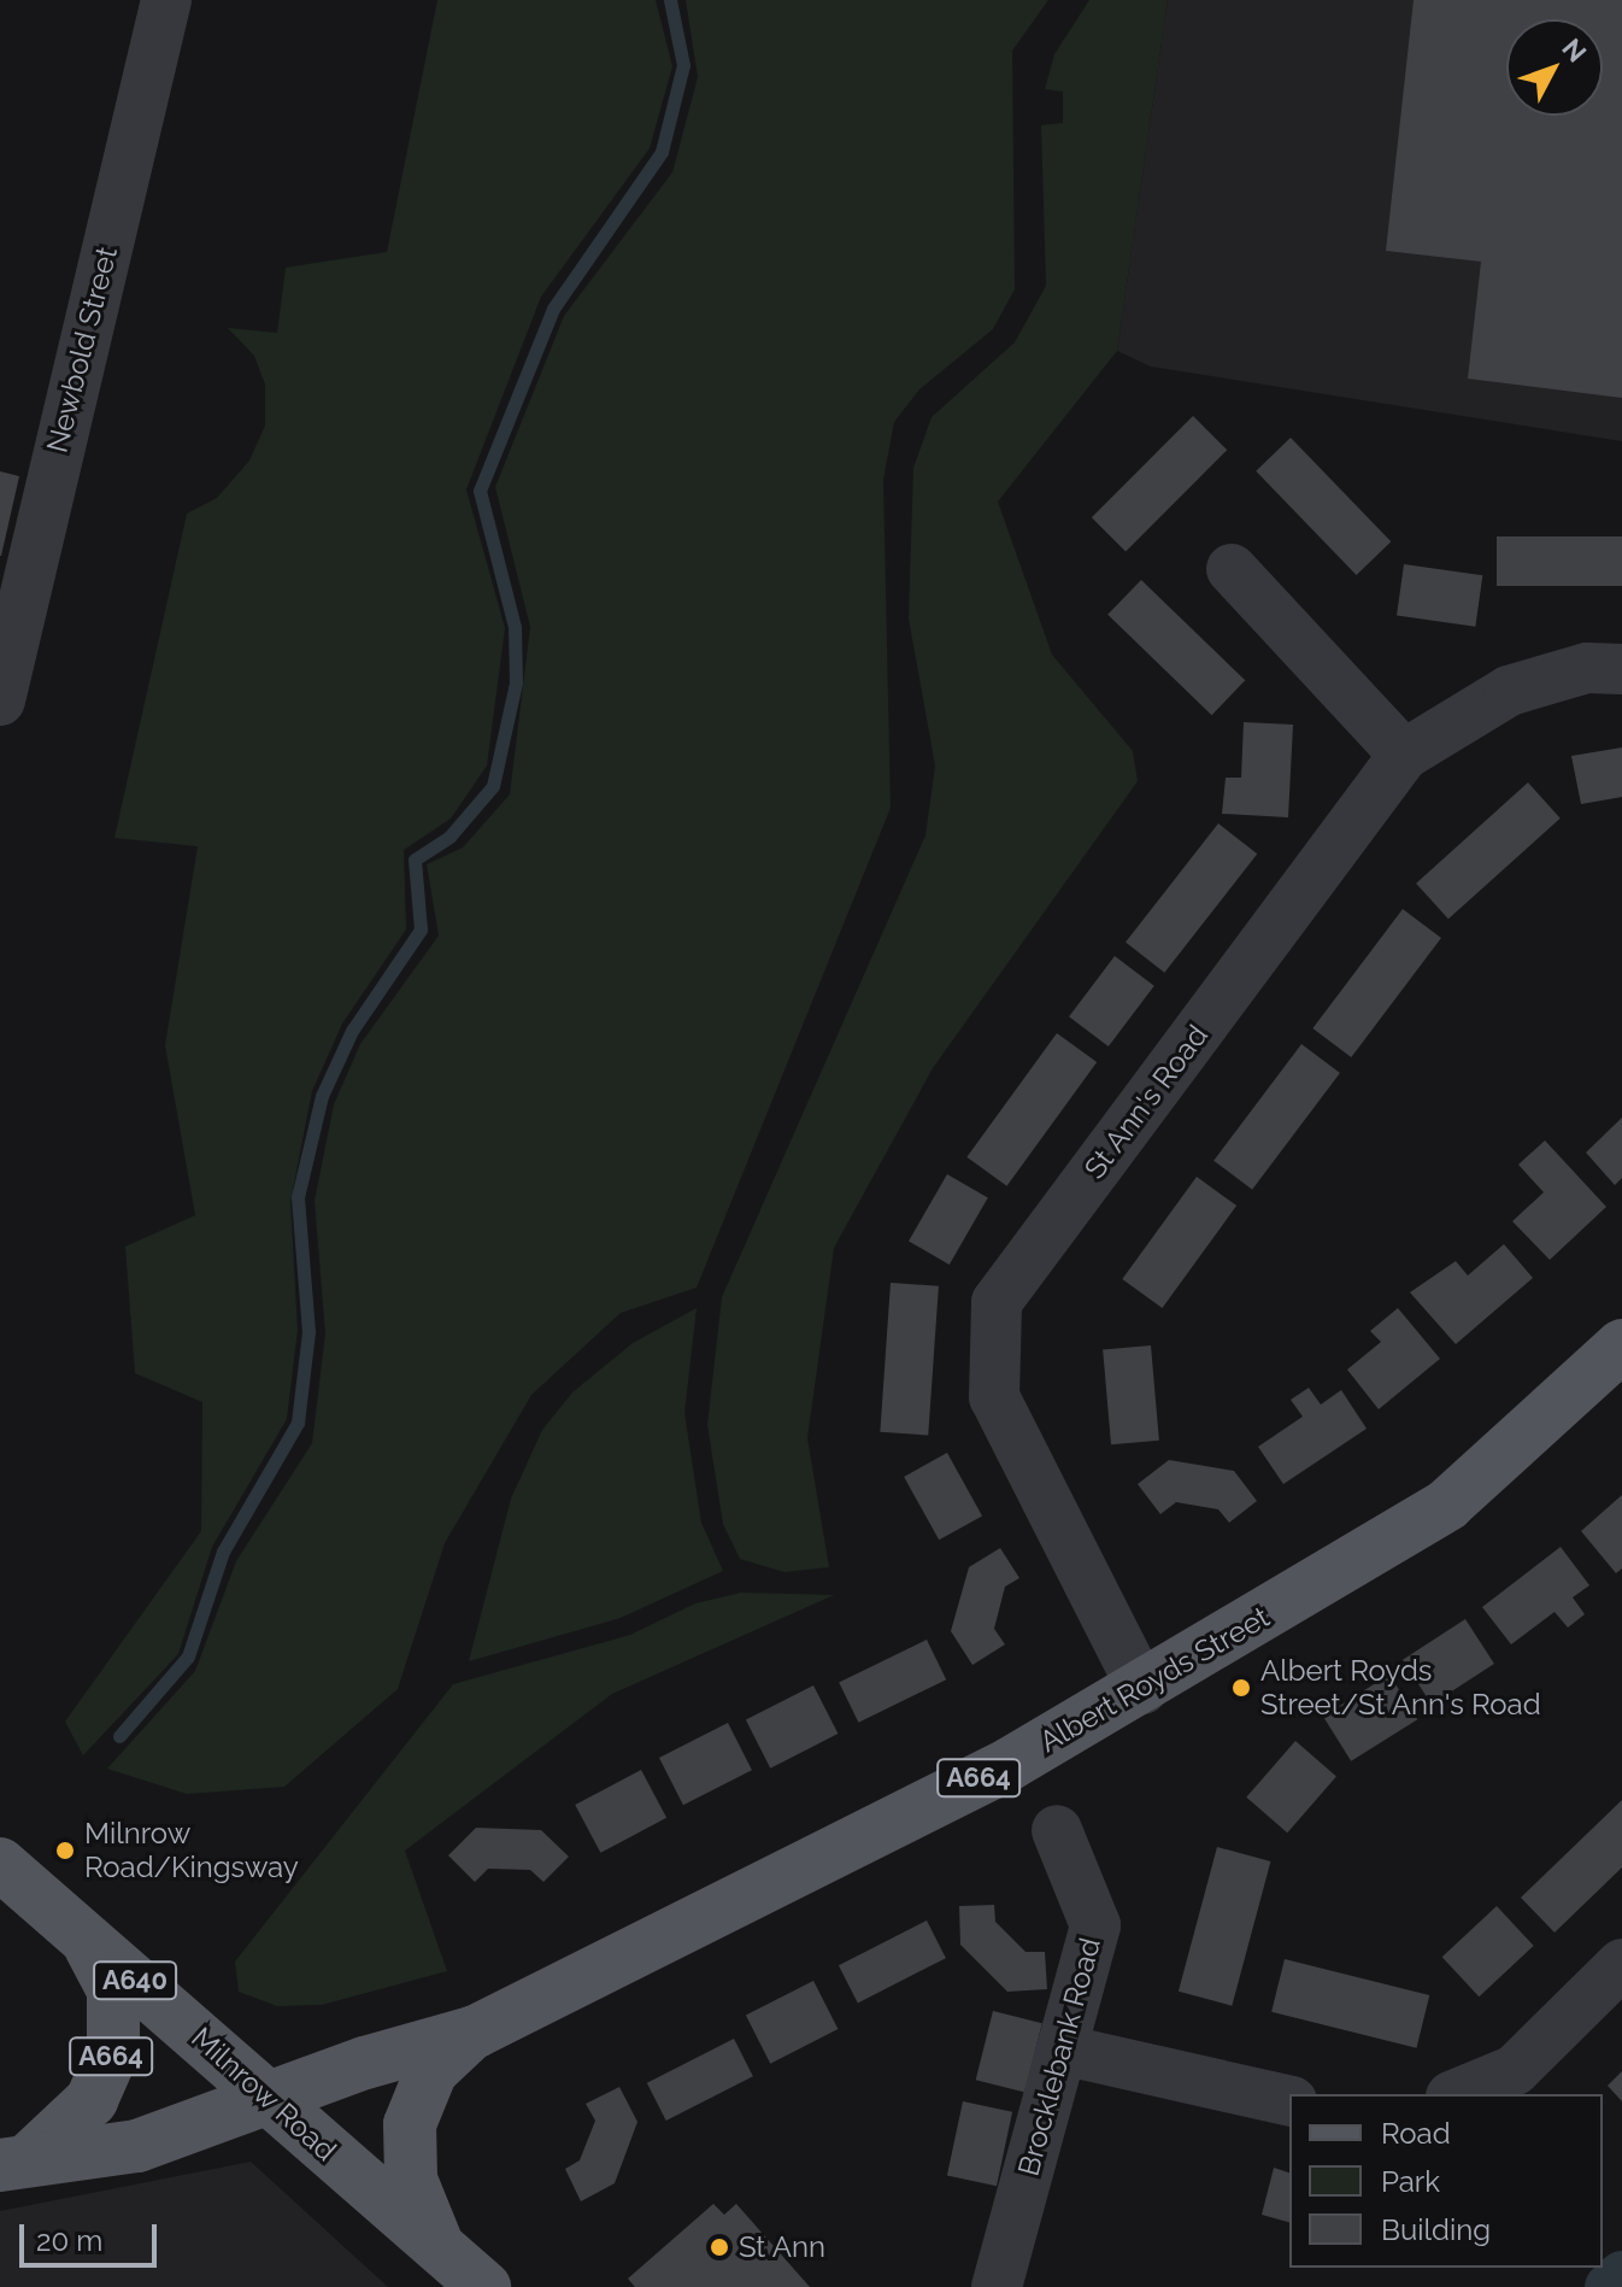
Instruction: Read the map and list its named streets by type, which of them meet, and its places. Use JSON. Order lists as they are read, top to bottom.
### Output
{
  "streets": {
    "main road": [
      "Albert Royds Street",
      "A664",
      "A640",
      "Milnrow Road"
    ],
    "street": ["Newbold Street", "St Ann's Road", "Brocklebank Road"]
  },
  "crossings": [
    ["St Ann's Road", "Albert Royds Street"],
    ["Albert Royds Street", "A664"],
    ["Albert Royds Street", "Milnrow Road"],
    ["A664", "Milnrow Road"]
  ],
  "places": ["Albert Royds Street/St Ann's Road", "Milnrow Road/Kingsway", "St Ann"],
  "legend": ["Road", "Park", "Building"],
  "scale_bar": "20 m",
  "north": "top right"
}
